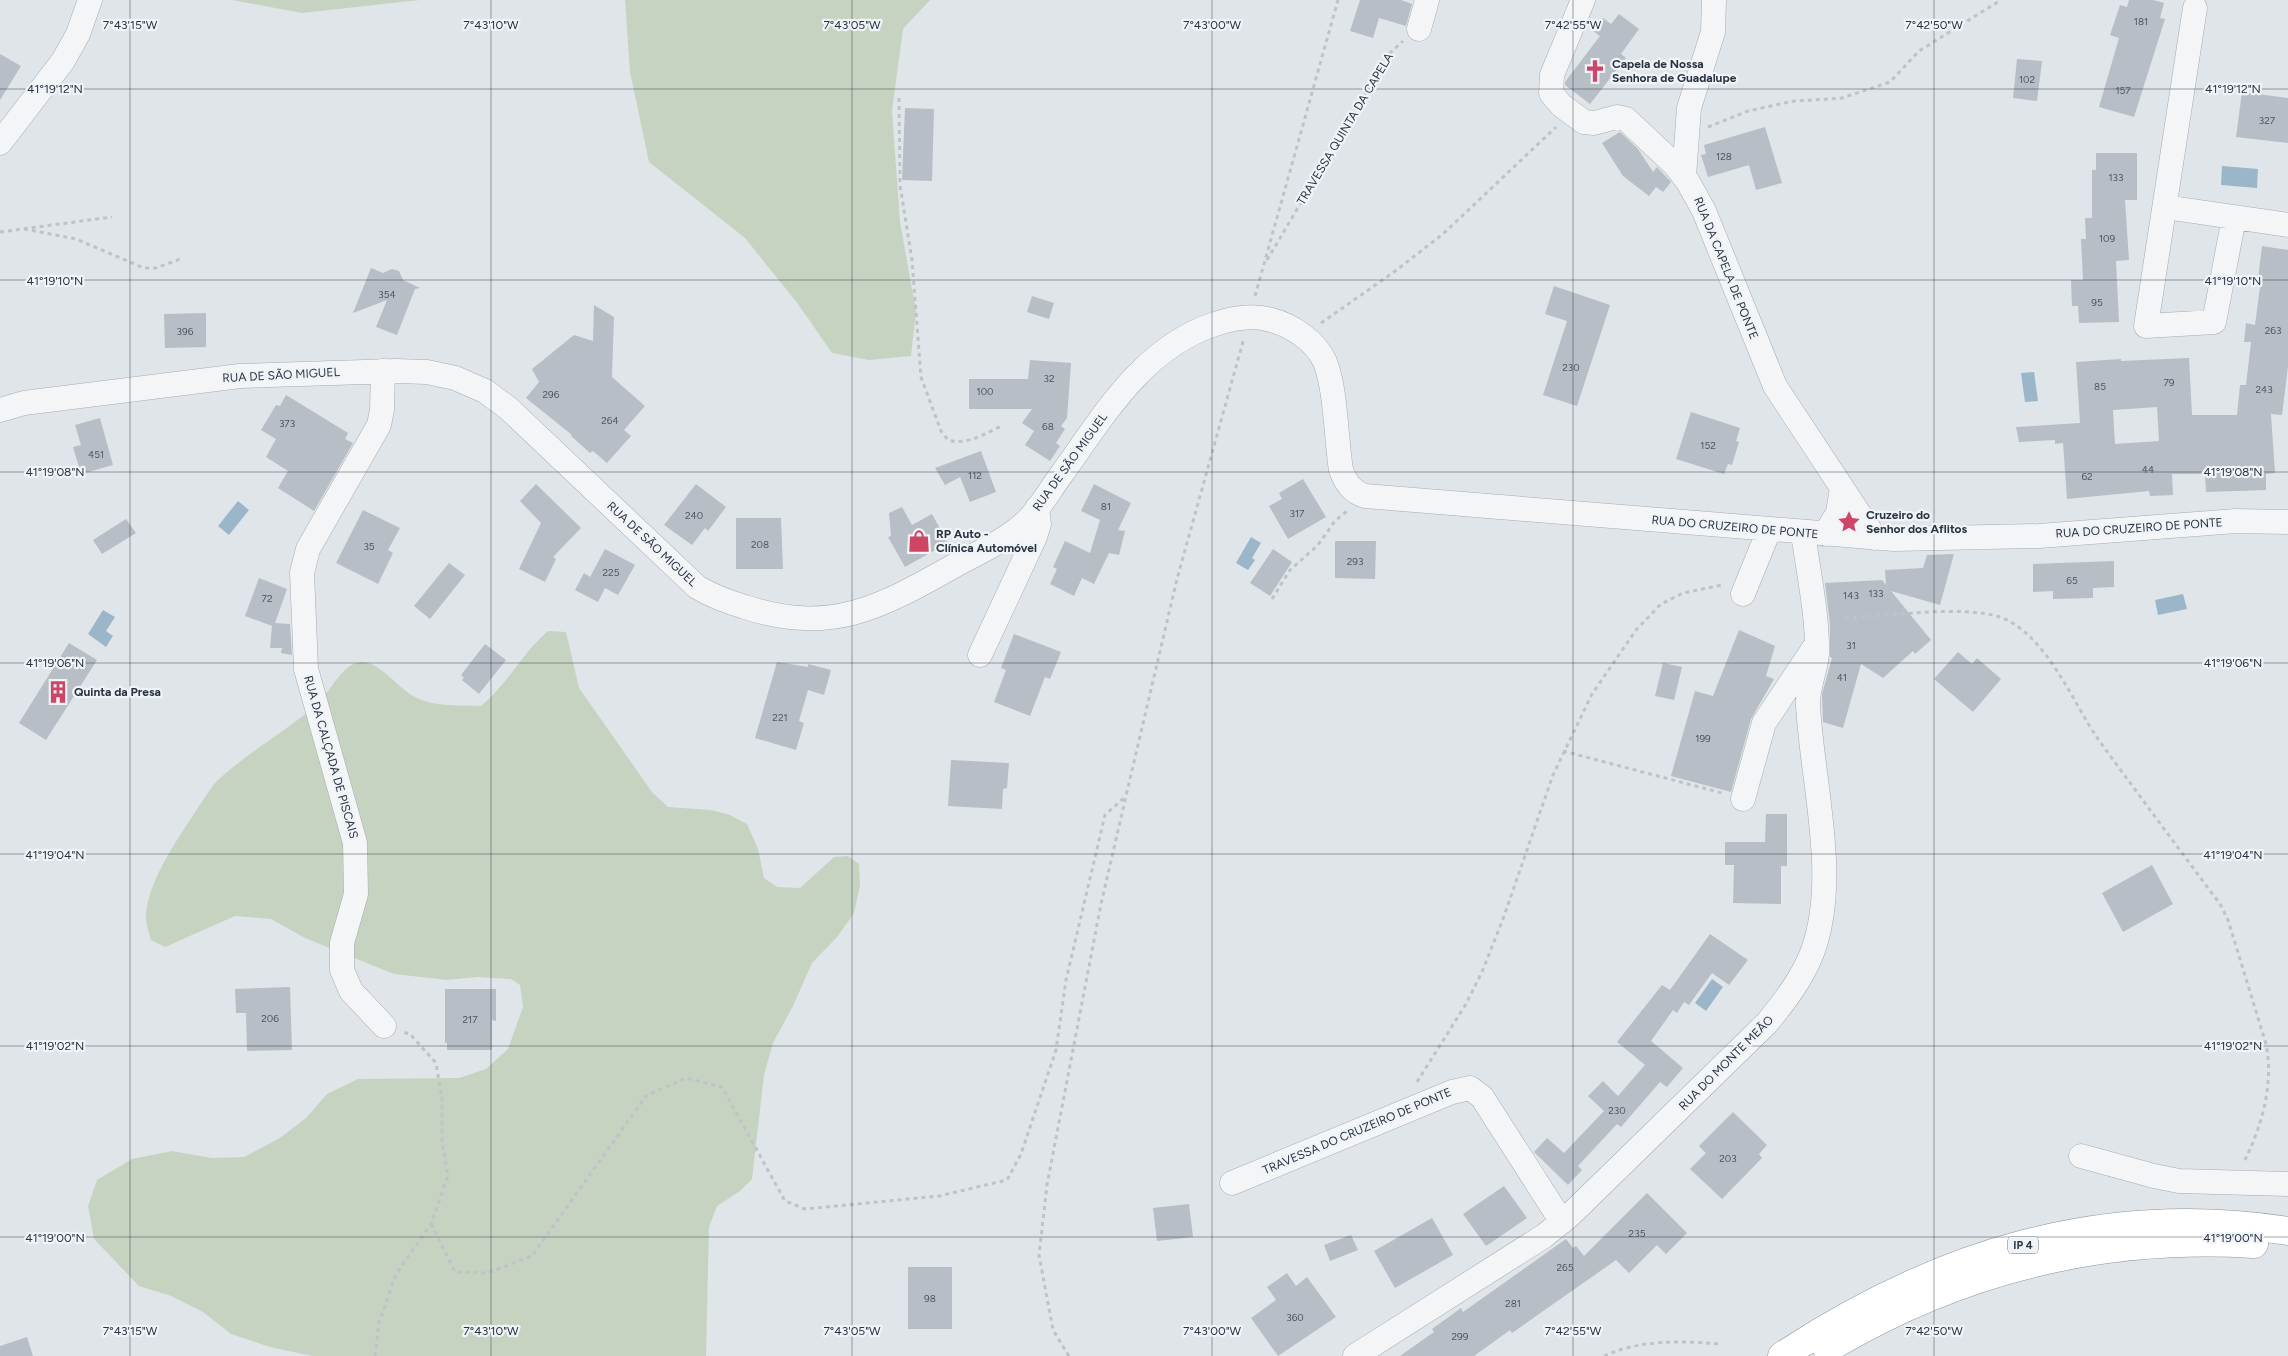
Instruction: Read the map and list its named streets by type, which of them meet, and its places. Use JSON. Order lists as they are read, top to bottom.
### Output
{
  "streets": {
    "highway": ["IP 4"],
    "street": [
      "RUA DA CAPELA DE PONTE",
      "RUA DE SÃO MIGUEL",
      "RUA DO CRUZEIRO DE PONTE",
      "RUA DA CALÇADA DE PISCAIS",
      "RUA DO MONTE MEÃO",
      "TRAVESSA DO CRUZEIRO DE PONTE"
    ],
    "path": ["TRAVESSA QUINTA DA CAPELA"]
  },
  "crossings": [
    ["RUA DA CAPELA DE PONTE", "RUA DO CRUZEIRO DE PONTE"],
    ["RUA DE SÃO MIGUEL", "RUA DA CALÇADA DE PISCAIS"],
    ["RUA DO CRUZEIRO DE PONTE", "RUA DO MONTE MEÃO"],
    ["RUA DO MONTE MEÃO", "TRAVESSA DO CRUZEIRO DE PONTE"]
  ],
  "places": {
    "church": ["Capela de Nossa Senhora de Guadalupe"],
    "place": ["Cruzeiro do Senhor dos Aflitos"],
    "shop": ["RP Auto - Clínica Automóvel"],
    "building": ["Quinta da Presa"]
  },
  "house_numbers": [
    "181",
    "102",
    "157",
    "327",
    "128",
    "133",
    "109",
    "354",
    "95",
    "263",
    "396",
    "230",
    "32",
    "79",
    "85",
    "243",
    "100",
    "296",
    "264",
    "373",
    "68",
    "152",
    "451",
    "44",
    "112",
    "62",
    "81",
    "317",
    "240",
    "208",
    "35",
    "293",
    "225",
    "65",
    "133",
    "143",
    "72",
    "31",
    "41",
    "221",
    "199",
    "206",
    "217",
    "230",
    "203",
    "235",
    "265",
    "98",
    "281",
    "360",
    "299"
  ],
  "coordinates": [
    "7°43'15\"W",
    "7°43'10\"W",
    "7°43'05\"W",
    "7°43'00\"W",
    "7°42'55\"W",
    "7°42'50\"W",
    "41°19'12\"N",
    "41°19'10\"N",
    "41°19'08\"N",
    "41°19'06\"N",
    "41°19'04\"N",
    "41°19'02\"N",
    "41°19'00\"N"
  ]
}
